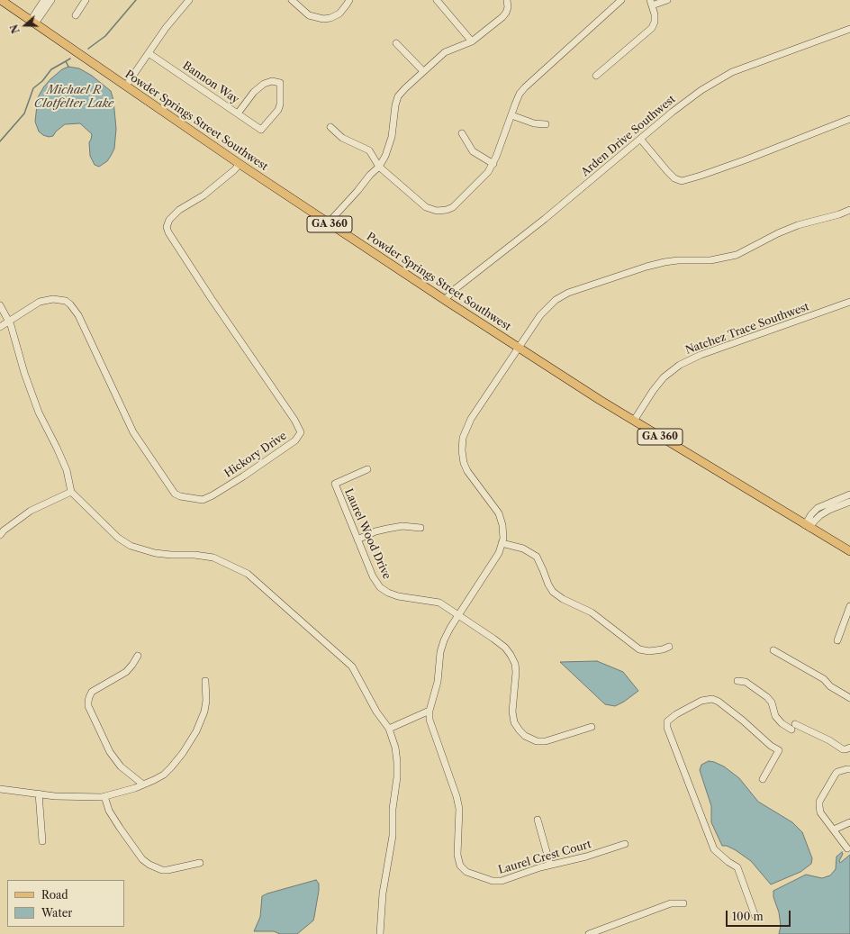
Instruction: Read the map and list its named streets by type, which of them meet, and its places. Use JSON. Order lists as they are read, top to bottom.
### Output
{
  "streets": {
    "main road": ["Powder Springs Street Southwest", "GA 360"],
    "street": [
      "Bannon Way",
      "Arden Drive Southwest",
      "Natchez Trace Southwest",
      "Hickory Drive",
      "Laurel Wood Drive",
      "Laurel Crest Court"
    ]
  },
  "crossings": [
    ["Powder Springs Street Southwest", "Arden Drive Southwest"],
    ["Powder Springs Street Southwest", "Natchez Trace Southwest"],
    ["Powder Springs Street Southwest", "Hickory Drive"]
  ],
  "water": ["Michael R Clotfelter Lake"],
  "legend": ["Road", "Water"],
  "scale_bar": "100 m",
  "north": "left"
}
